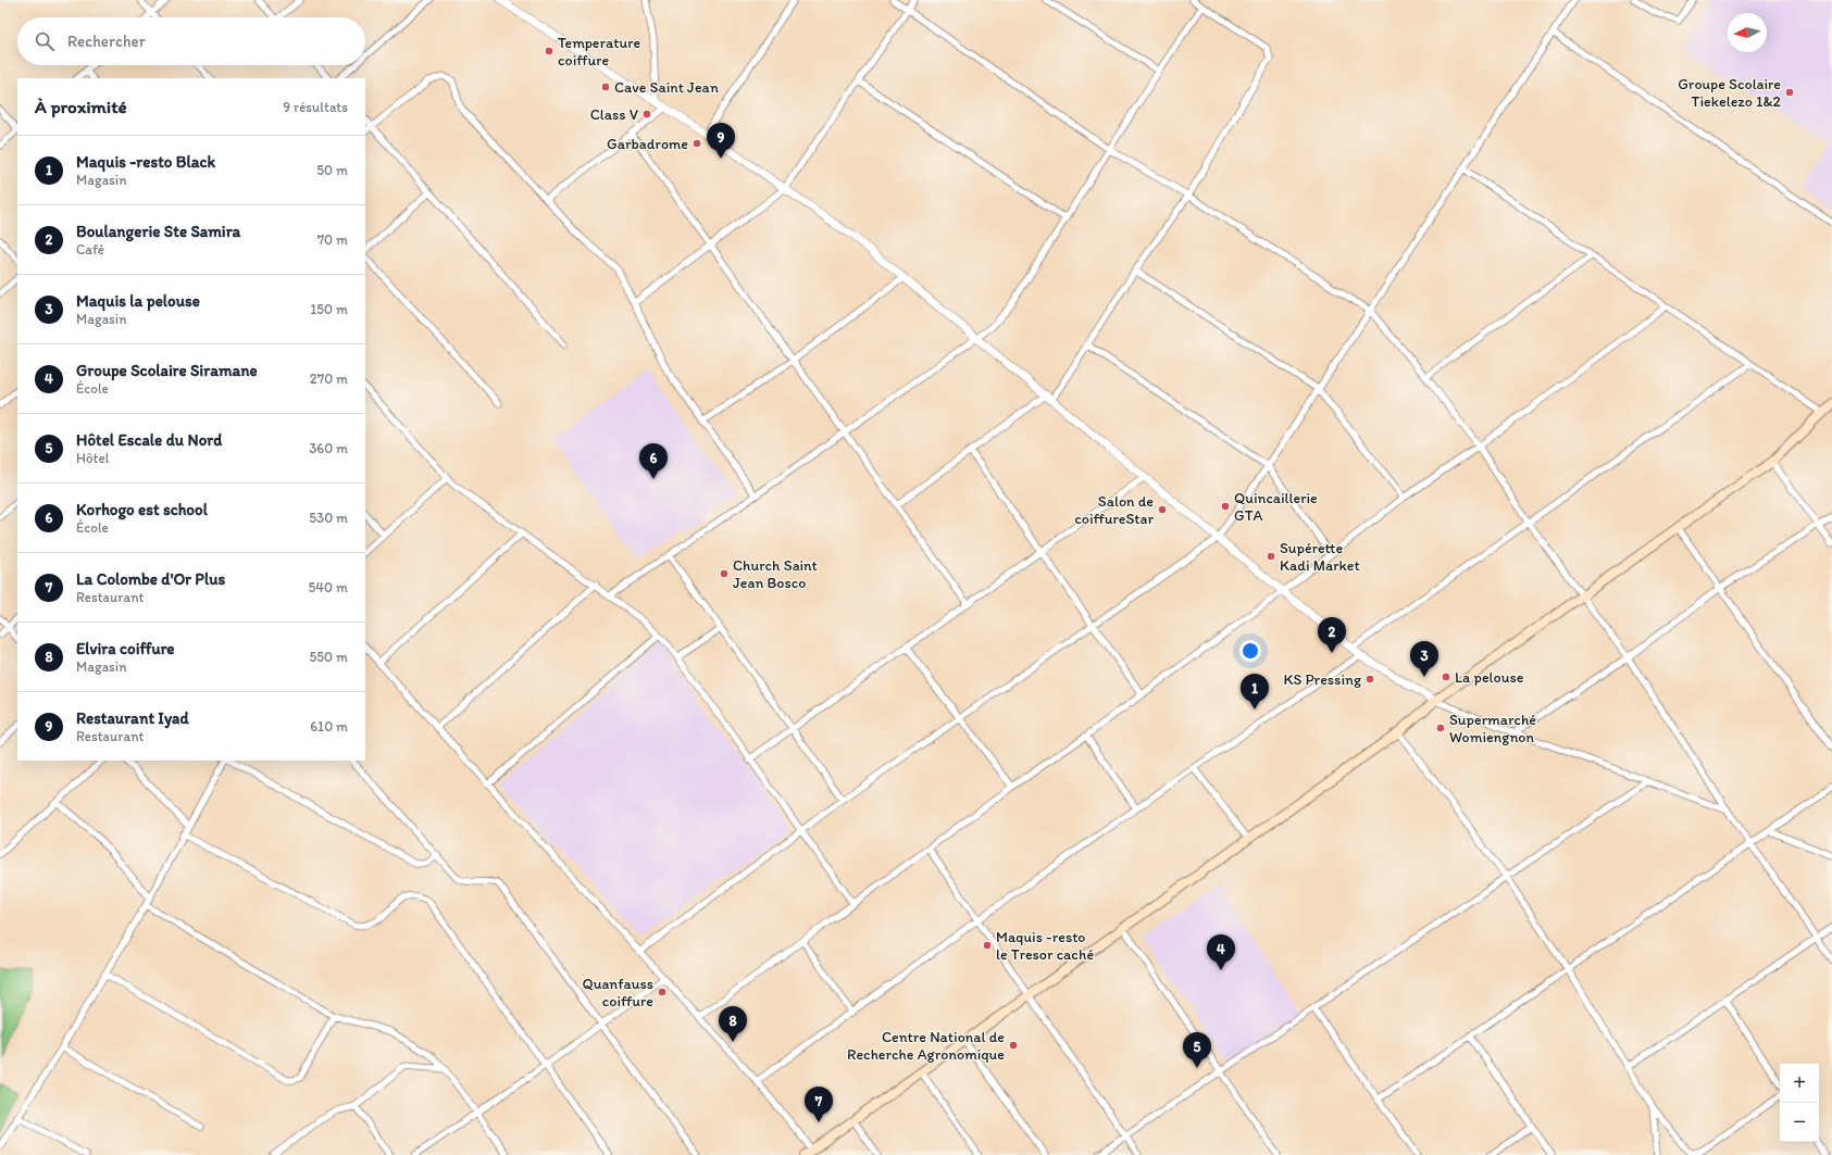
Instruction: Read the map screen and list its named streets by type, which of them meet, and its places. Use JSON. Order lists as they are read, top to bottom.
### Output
{
  "places": [
    "Temperature coiffure",
    "Cave Saint Jean",
    "Groupe Scolaire Tiekelezo 1&2",
    "Class V",
    "Garbadrome",
    "Quincaillerie GTA",
    "Salon de coiffureStar",
    "Supérette Kadi Market",
    "Church Saint Jean Bosco",
    "La pelouse",
    "KS Pressing",
    "Supermarché Womiengnon",
    "Maquis -resto le Tresor caché",
    "Quanfauss coiffure",
    "Centre National de Recherche Agronomique"
  ],
  "north": "left",
  "page": {
    "search": "Rechercher",
    "heading": ["À proximité", "9 résultats"],
    "pins": [
      "9",
      "6",
      "2",
      "3",
      "1",
      "4",
      "8",
      "5",
      "7"
    ],
    "list": [
      {
        "mark": "1",
        "name": "Maquis -resto Black",
        "note": "Magasin",
        "value": "50 m"
      },
      {
        "mark": "2",
        "name": "Boulangerie Ste Samira",
        "note": "Café",
        "value": "70 m"
      },
      {
        "mark": "3",
        "name": "Maquis la pelouse",
        "note": "Magasin",
        "value": "150 m"
      },
      {
        "mark": "4",
        "name": "Groupe Scolaire Siramane",
        "note": "École",
        "value": "270 m"
      },
      {
        "mark": "5",
        "name": "Hôtel Escale du Nord",
        "note": "Hôtel",
        "value": "360 m"
      },
      {
        "mark": "6",
        "name": "Korhogo est school",
        "note": "École",
        "value": "530 m"
      },
      {
        "mark": "7",
        "name": "La Colombe d'Or Plus",
        "note": "Restaurant",
        "value": "540 m"
      },
      {
        "mark": "8",
        "name": "Elvira coiffure",
        "note": "Magasin",
        "value": "550 m"
      },
      {
        "mark": "9",
        "name": "Restaurant Iyad",
        "note": "Restaurant",
        "value": "610 m"
      }
    ],
    "map_buttons": ["+", "−"]
  }
}
